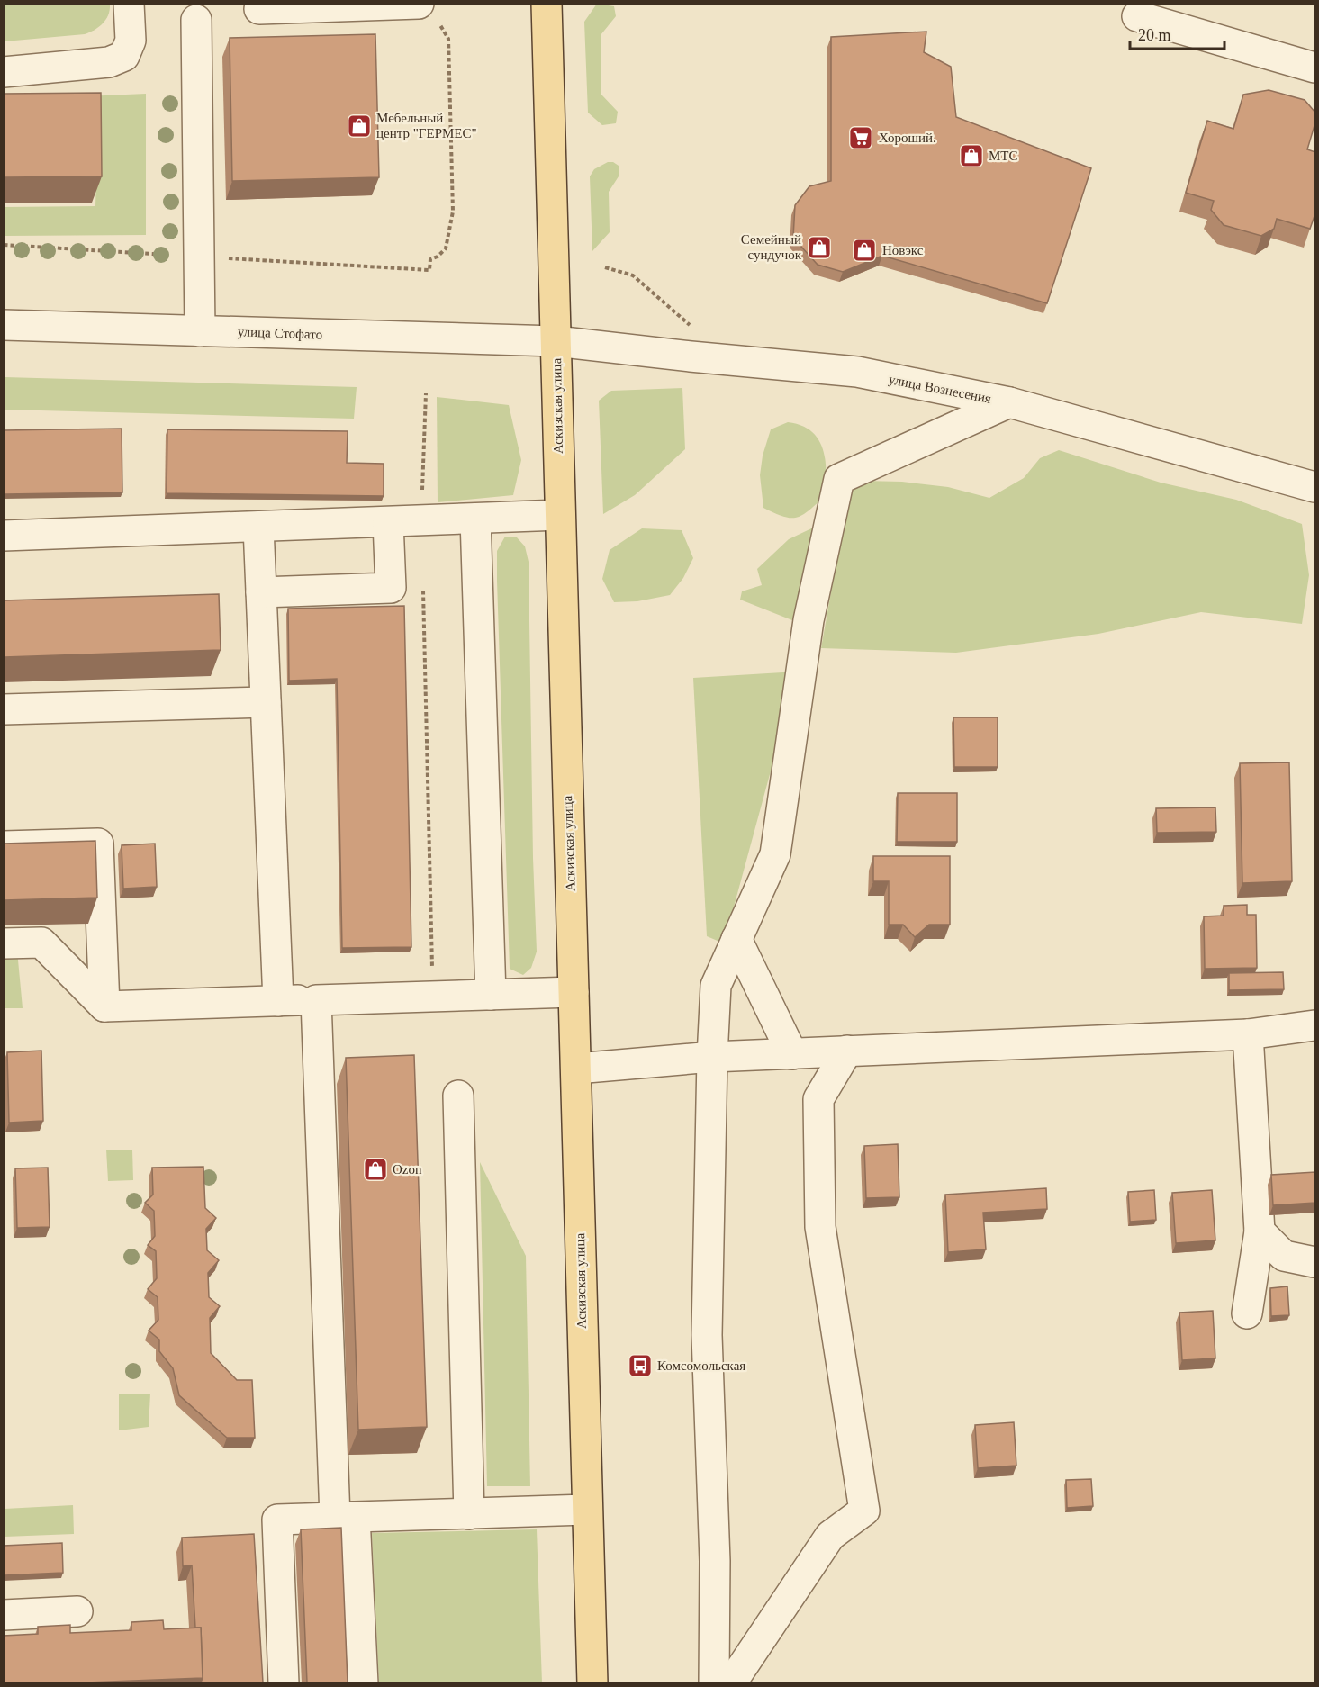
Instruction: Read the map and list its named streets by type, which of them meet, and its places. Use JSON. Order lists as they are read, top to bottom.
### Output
{
  "streets": {
    "main road": ["Аскизская улица"],
    "street": ["улица Стофато", "улица Вознесения"]
  },
  "crossings": [
    ["улица Стофато", "улица Вознесения"],
    ["улица Стофато", "Аскизская улица"],
    ["улица Вознесения", "Аскизская улица"]
  ],
  "places": {
    "shop": [
      "Мебельный центр \"ГЕРМЕС\"",
      "МТС",
      "Семейный сундучок",
      "Новэкс",
      "Ozon"
    ],
    "supermarket": ["Хороший."],
    "bus stop": ["Комсомольская"]
  },
  "scale_bar": "20 m"
}
